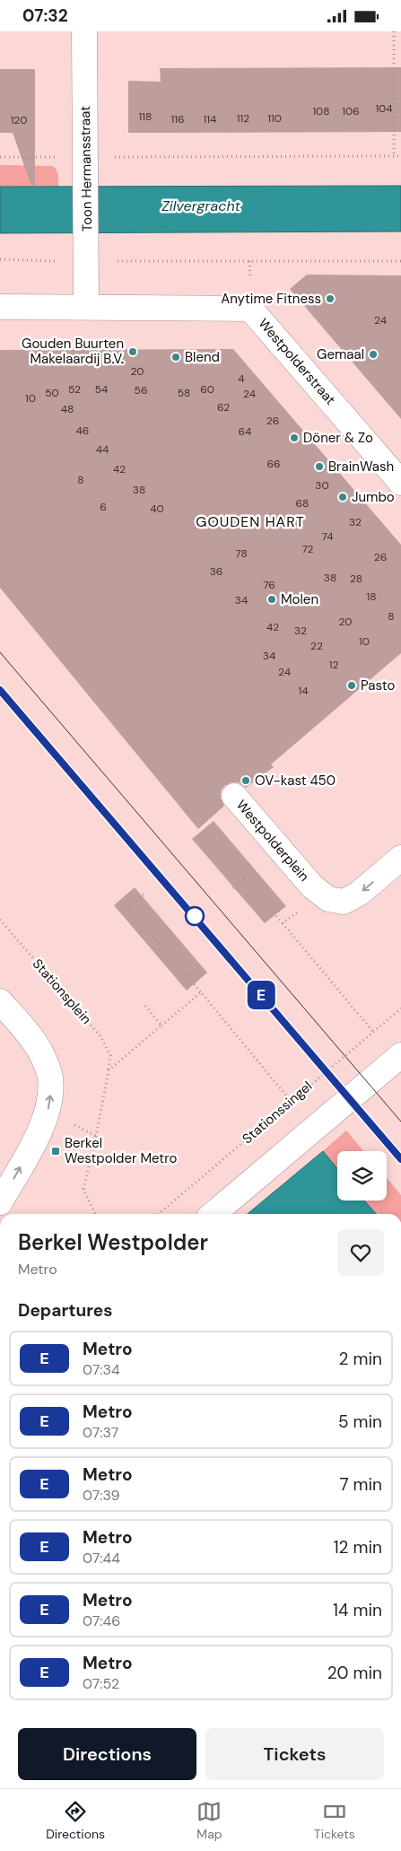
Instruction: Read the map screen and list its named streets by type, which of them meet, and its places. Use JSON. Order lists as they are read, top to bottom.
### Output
{
  "streets": {
    "street": ["Toon Hermansstraat", "Westpolderstraat", "Westpolderplein"],
    "path": ["Stationsplein", "Stationssingel"]
  },
  "crossings": [
    ["Toon Hermansstraat", "Westpolderstraat"]
  ],
  "districts": ["GOUDEN HART"],
  "water": ["Zilvergracht"],
  "places": {
    "other": [
      "Anytime Fitness",
      "Gouden Buurten Makelaardij B.V.",
      "Gemaal",
      "Blend",
      "Döner & Zo",
      "BrainWash",
      "Jumbo",
      "Molen",
      "Pasto",
      "OV-kast 450"
    ],
    "transit": ["Berkel Westpolder Metro"]
  },
  "lines": ["metro line E"],
  "house_numbers": [
    "104",
    "108",
    "106",
    "118",
    "112",
    "110",
    "116",
    "114",
    "120",
    "24",
    "20",
    "4",
    "52",
    "54",
    "60",
    "56",
    "50",
    "58",
    "24",
    "10",
    "62",
    "48",
    "26",
    "46",
    "64",
    "44",
    "66",
    "42",
    "8",
    "30",
    "38",
    "68",
    "6",
    "40",
    "32",
    "74",
    "72",
    "78",
    "26",
    "36",
    "38",
    "28",
    "76",
    "18",
    "34",
    "8",
    "20",
    "42",
    "32",
    "10",
    "22",
    "34",
    "12",
    "24",
    "14"
  ],
  "page": {
    "status": "07:32",
    "on_map": "E",
    "heading": [
      ["Berkel Westpolder", "Metro"],
      "Departures"
    ],
    "list": [
      {
        "mark": "E",
        "name": "Metro",
        "note": "07:34",
        "value": "2 min"
      },
      {
        "mark": "E",
        "name": "Metro",
        "note": "07:37",
        "value": "5 min"
      },
      {
        "mark": "E",
        "name": "Metro",
        "note": "07:39",
        "value": "7 min"
      },
      {
        "mark": "E",
        "name": "Metro",
        "note": "07:44",
        "value": "12 min"
      },
      {
        "mark": "E",
        "name": "Metro",
        "note": "07:46",
        "value": "14 min"
      },
      {
        "mark": "E",
        "name": "Metro",
        "note": "07:52",
        "value": "20 min"
      }
    ],
    "buttons": ["Directions", "Tickets"],
    "tabs": ["Directions", "Map", "Tickets"]
  }
}
